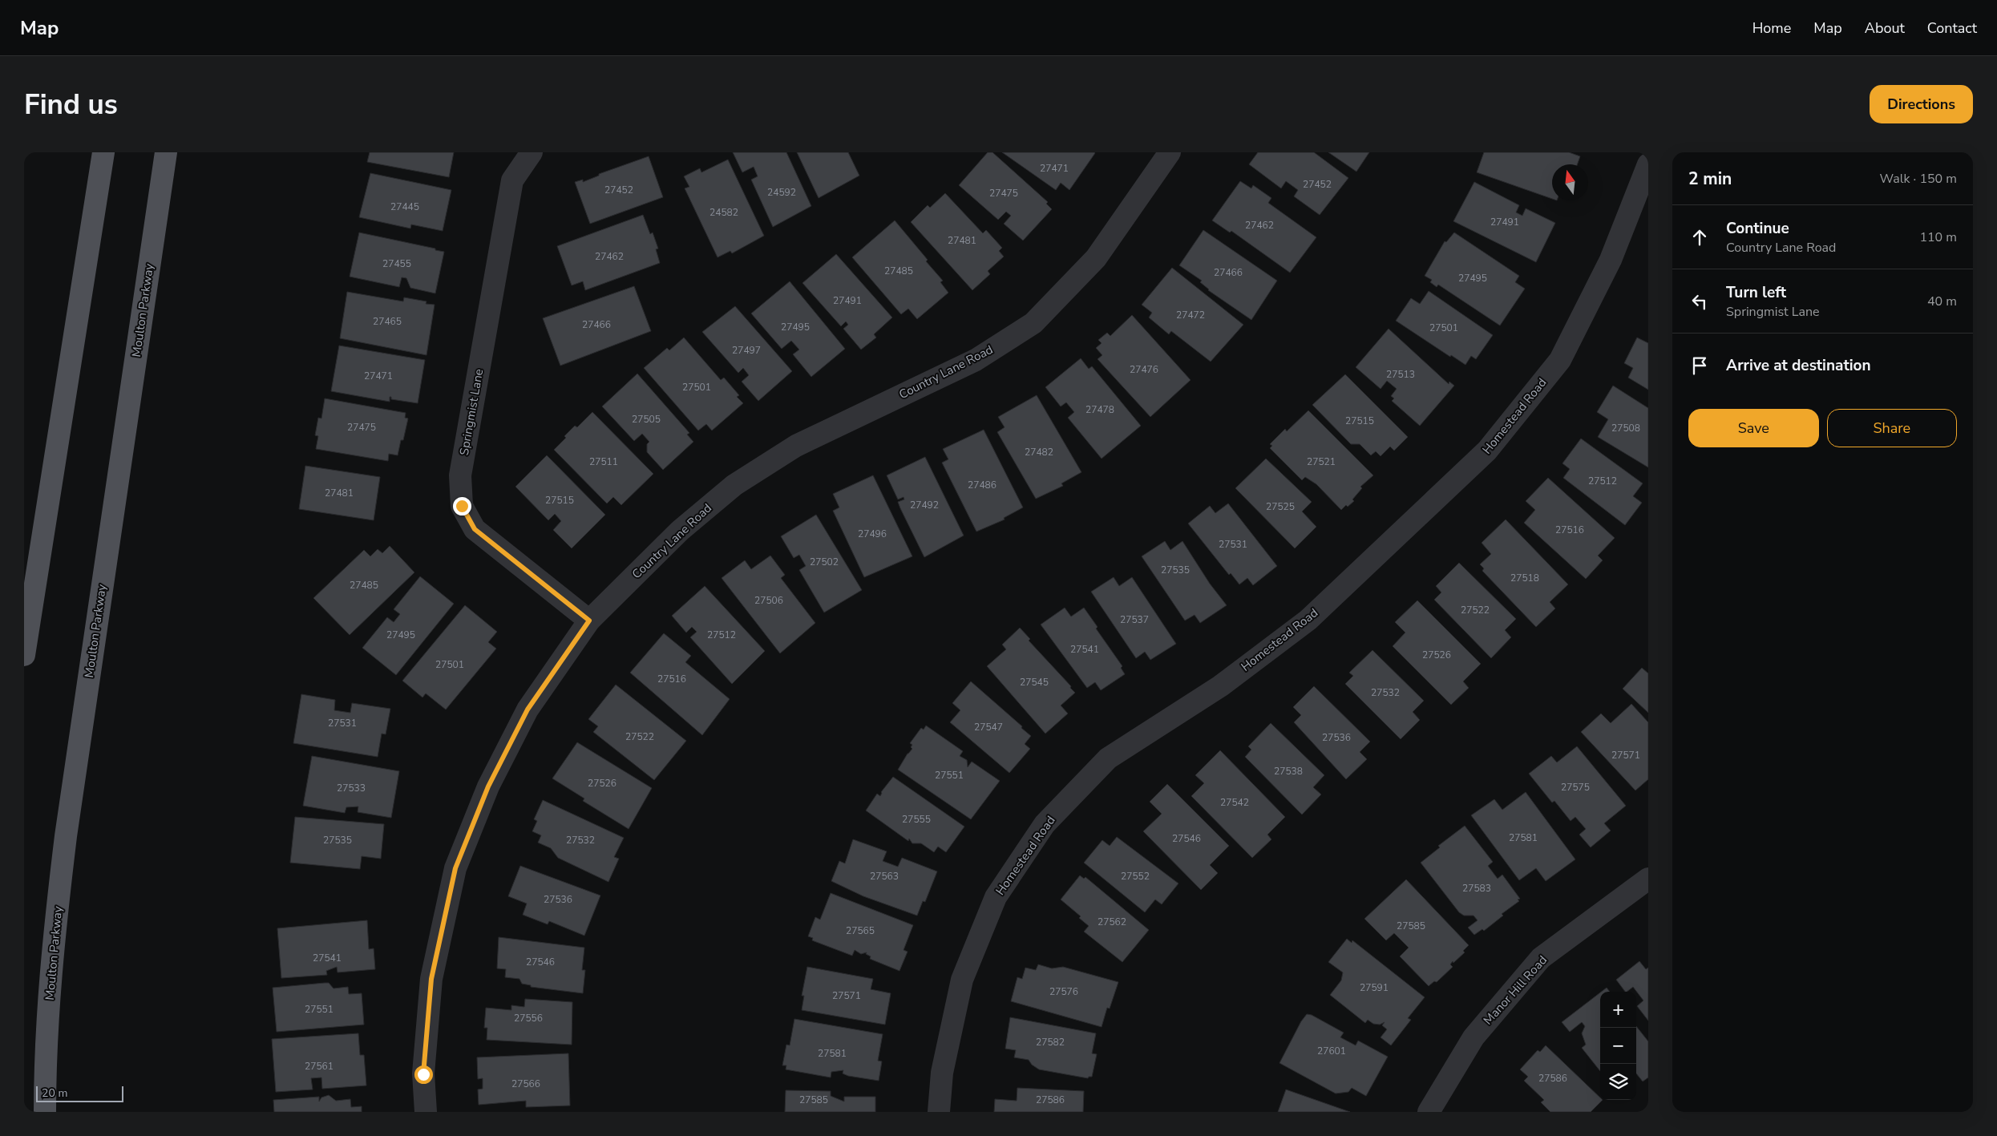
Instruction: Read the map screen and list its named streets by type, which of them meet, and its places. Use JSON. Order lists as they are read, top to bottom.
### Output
{
  "streets": {
    "main road": ["Moulton Parkway"],
    "street": [
      "Country Lane Road",
      "Springmist Lane",
      "Homestead Road",
      "Manor Hill Road"
    ]
  },
  "crossings": [
    ["Country Lane Road", "Springmist Lane"]
  ],
  "house_numbers": [
    "27471",
    "27452",
    "27452",
    "24592",
    "27475",
    "27445",
    "24582",
    "27491",
    "27462",
    "27481",
    "27462",
    "27455",
    "27485",
    "27466",
    "27495",
    "27491",
    "27472",
    "27465",
    "27466",
    "27495",
    "27501",
    "27497",
    "27476",
    "27513",
    "27471",
    "27501",
    "27478",
    "27505",
    "27515",
    "27475",
    "27508",
    "27482",
    "27511",
    "27521",
    "27512",
    "27486",
    "27481",
    "27515",
    "27492",
    "27525",
    "27516",
    "27496",
    "27531",
    "27502",
    "27535",
    "27518",
    "27485",
    "27506",
    "27522",
    "27537",
    "27495",
    "27512",
    "27541",
    "27526",
    "27501",
    "27516",
    "27545",
    "27532",
    "27531",
    "27547",
    "27522",
    "27536",
    "27571",
    "27538",
    "27551",
    "27526",
    "27575",
    "27533",
    "27542",
    "27555",
    "27581",
    "27546",
    "27535",
    "27532",
    "27563",
    "27552",
    "27583",
    "27536",
    "27562",
    "27585",
    "27565",
    "27541",
    "27546",
    "27591",
    "27576",
    "27571",
    "27551",
    "27556",
    "27582",
    "27601",
    "27581",
    "27561",
    "27586",
    "27566",
    "27585",
    "27586"
  ],
  "scale_bar": "20 m",
  "north": "top",
  "page": {
    "header": "Map",
    "nav": [
      "Home",
      "Map",
      "About",
      "Contact"
    ],
    "buttons": [
      "Directions",
      ["Save", "Share"]
    ],
    "title": "Find us",
    "heading": ["2 min", "Walk · 150 m"],
    "list": [
      ["Continue", "Country Lane Road", "110 m"],
      ["Turn left", "Springmist Lane", "40 m"],
      "Arrive at destination"
    ],
    "map_buttons": ["+", "−"],
    "scale": "20 m"
  }
}
